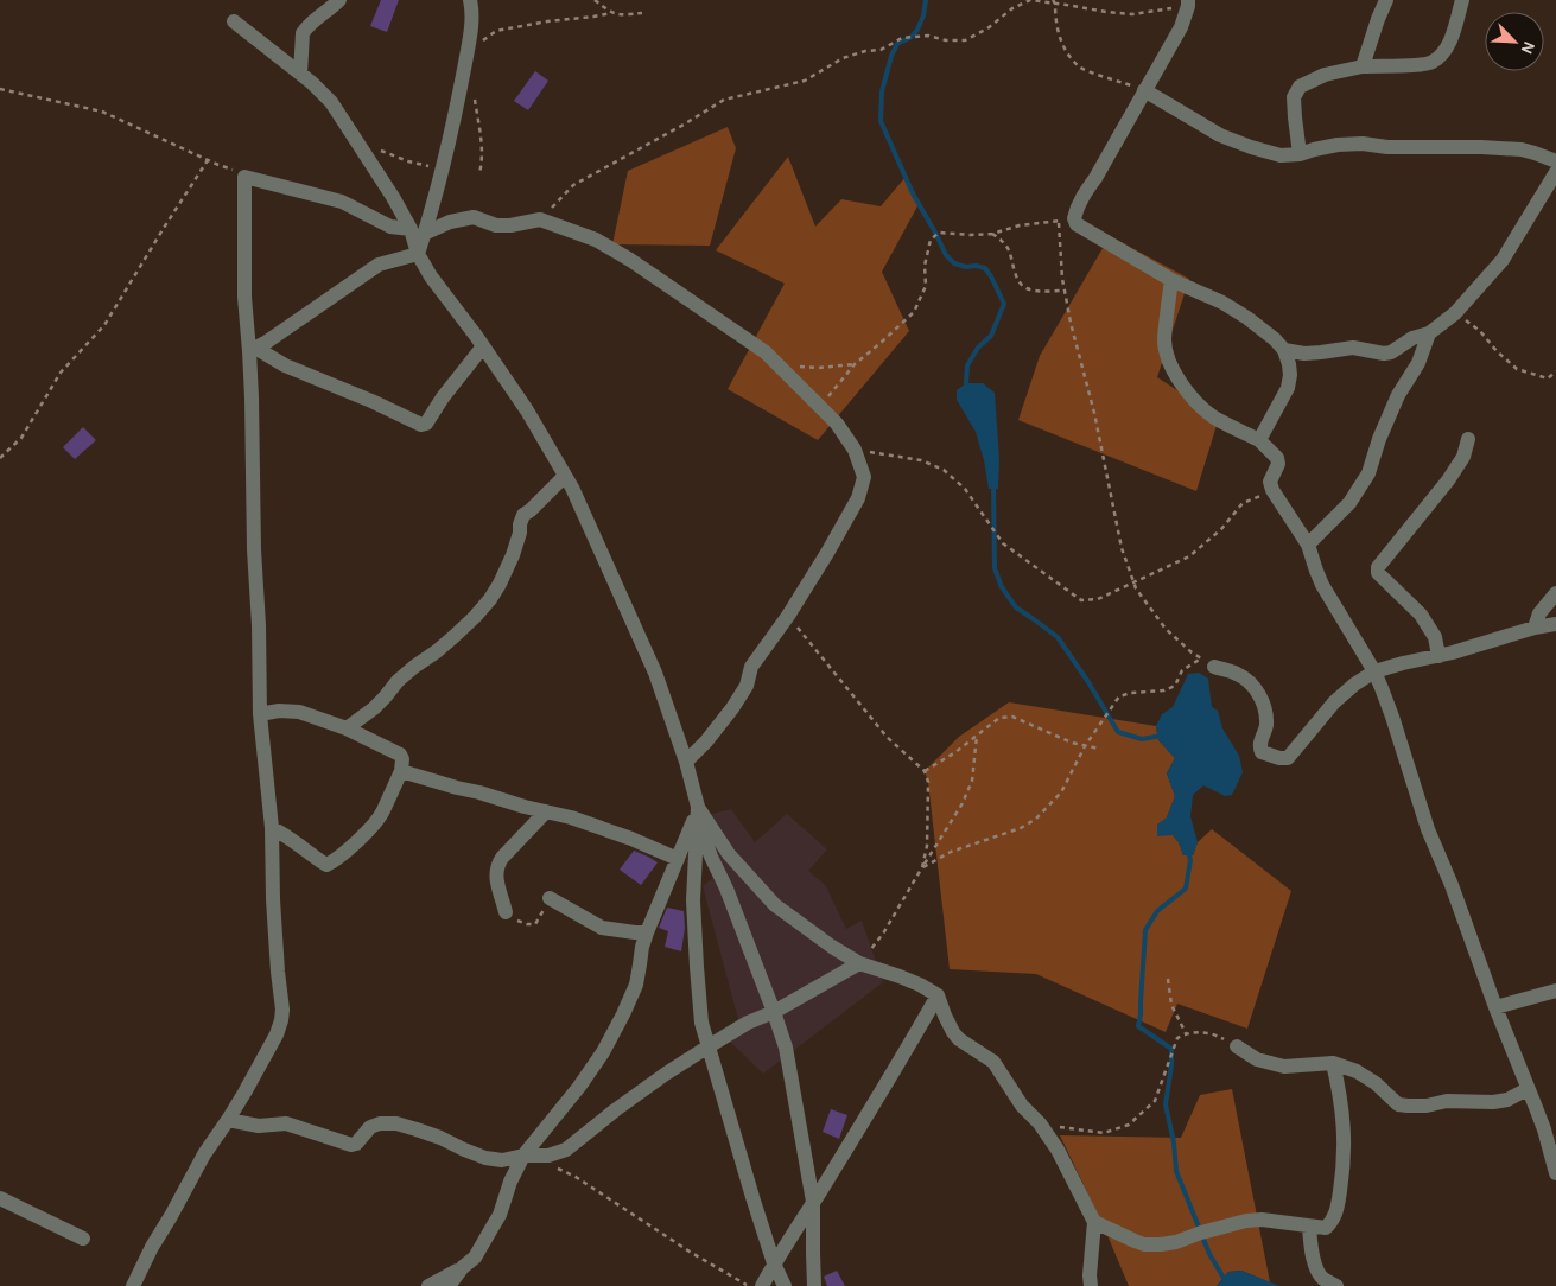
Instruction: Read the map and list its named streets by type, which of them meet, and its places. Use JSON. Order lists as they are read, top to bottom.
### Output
{
  "north": "bottom right"
}
